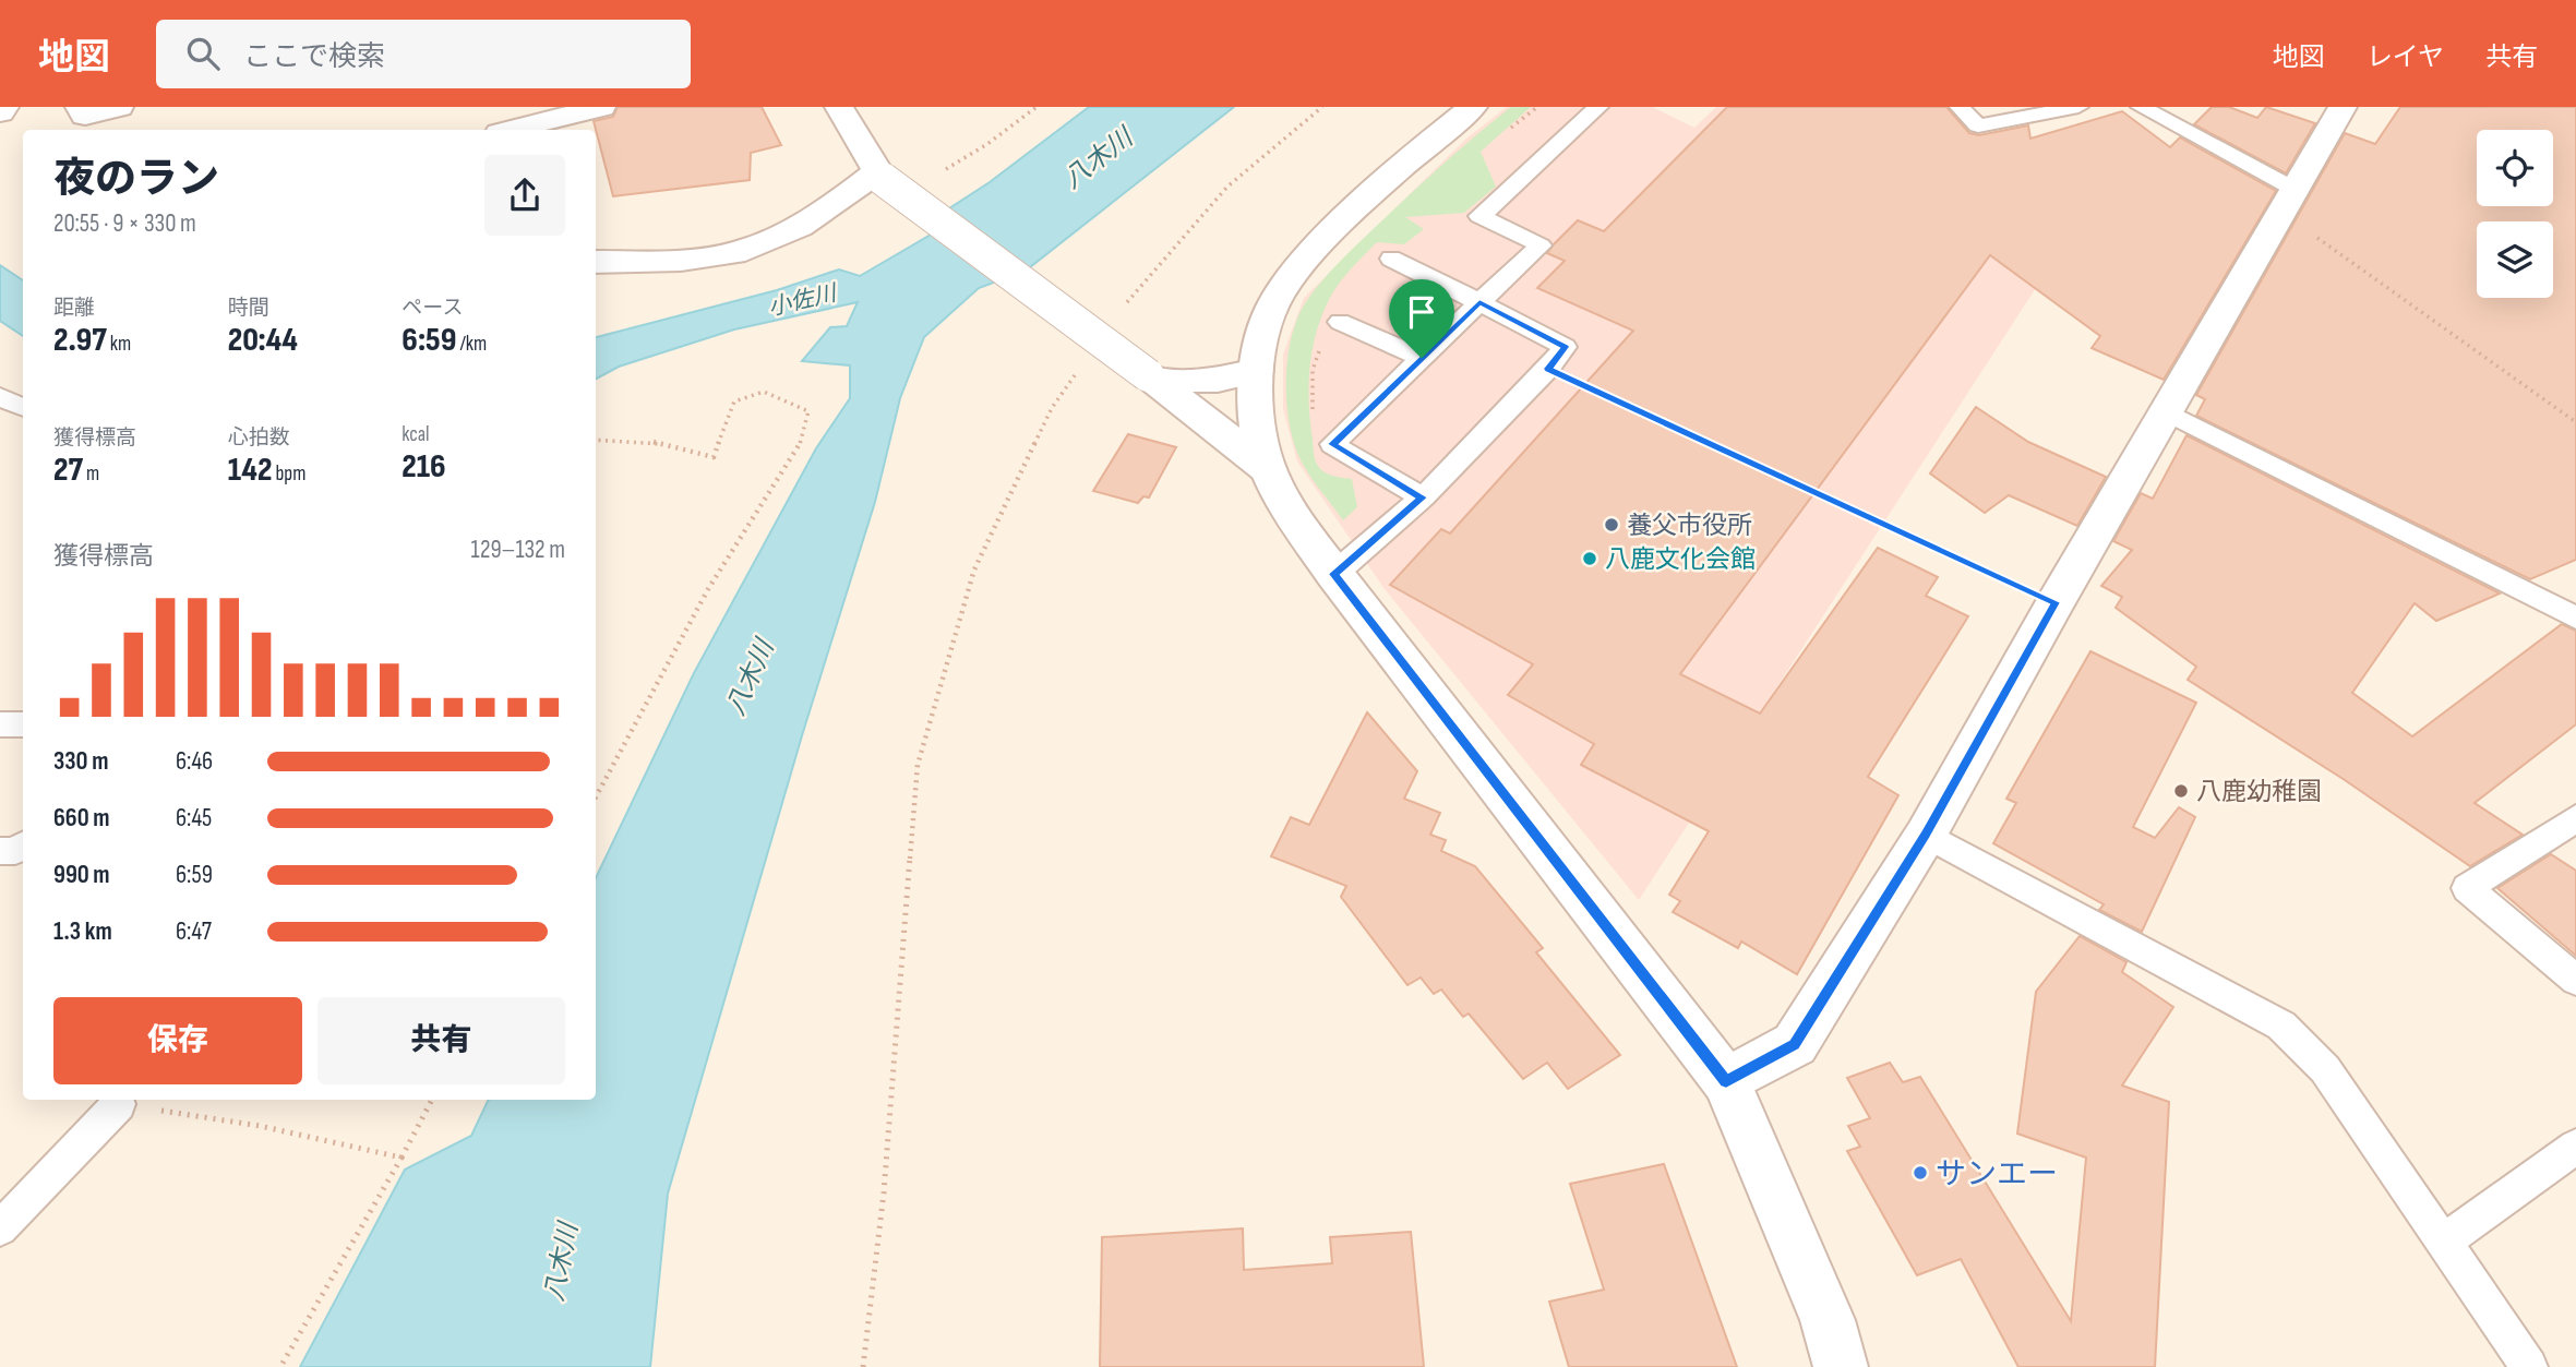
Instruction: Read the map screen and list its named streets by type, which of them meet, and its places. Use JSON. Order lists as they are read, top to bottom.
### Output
{
  "water": ["八木川", "小佐川"],
  "places": [
    "養父市役所",
    "八鹿文化会館",
    "八鹿幼稚園",
    "サンエー"
  ],
  "page": {
    "header": "地図",
    "search": "ここで検索",
    "nav": ["地図", "レイヤ", "共有"],
    "heading": ["夜のラン", "20:55 · 9 × 330 m"],
    "stats": [
      ["距離", "2.97 km"],
      ["時間", "20:44"],
      ["ペース", "6:59 /km"],
      ["獲得標高", "27 m"],
      ["心拍数", "142 bpm"],
      ["kcal", "216"]
    ],
    "chart": ["獲得標高", "129–132 m"],
    "list": [
      {
        "name": "330 m",
        "note": "6:46"
      },
      {
        "name": "660 m",
        "note": "6:45"
      },
      {
        "name": "990 m",
        "note": "6:59"
      },
      {
        "name": "1.3 km",
        "note": "6:47"
      }
    ],
    "buttons": ["保存", "共有"]
  }
}
